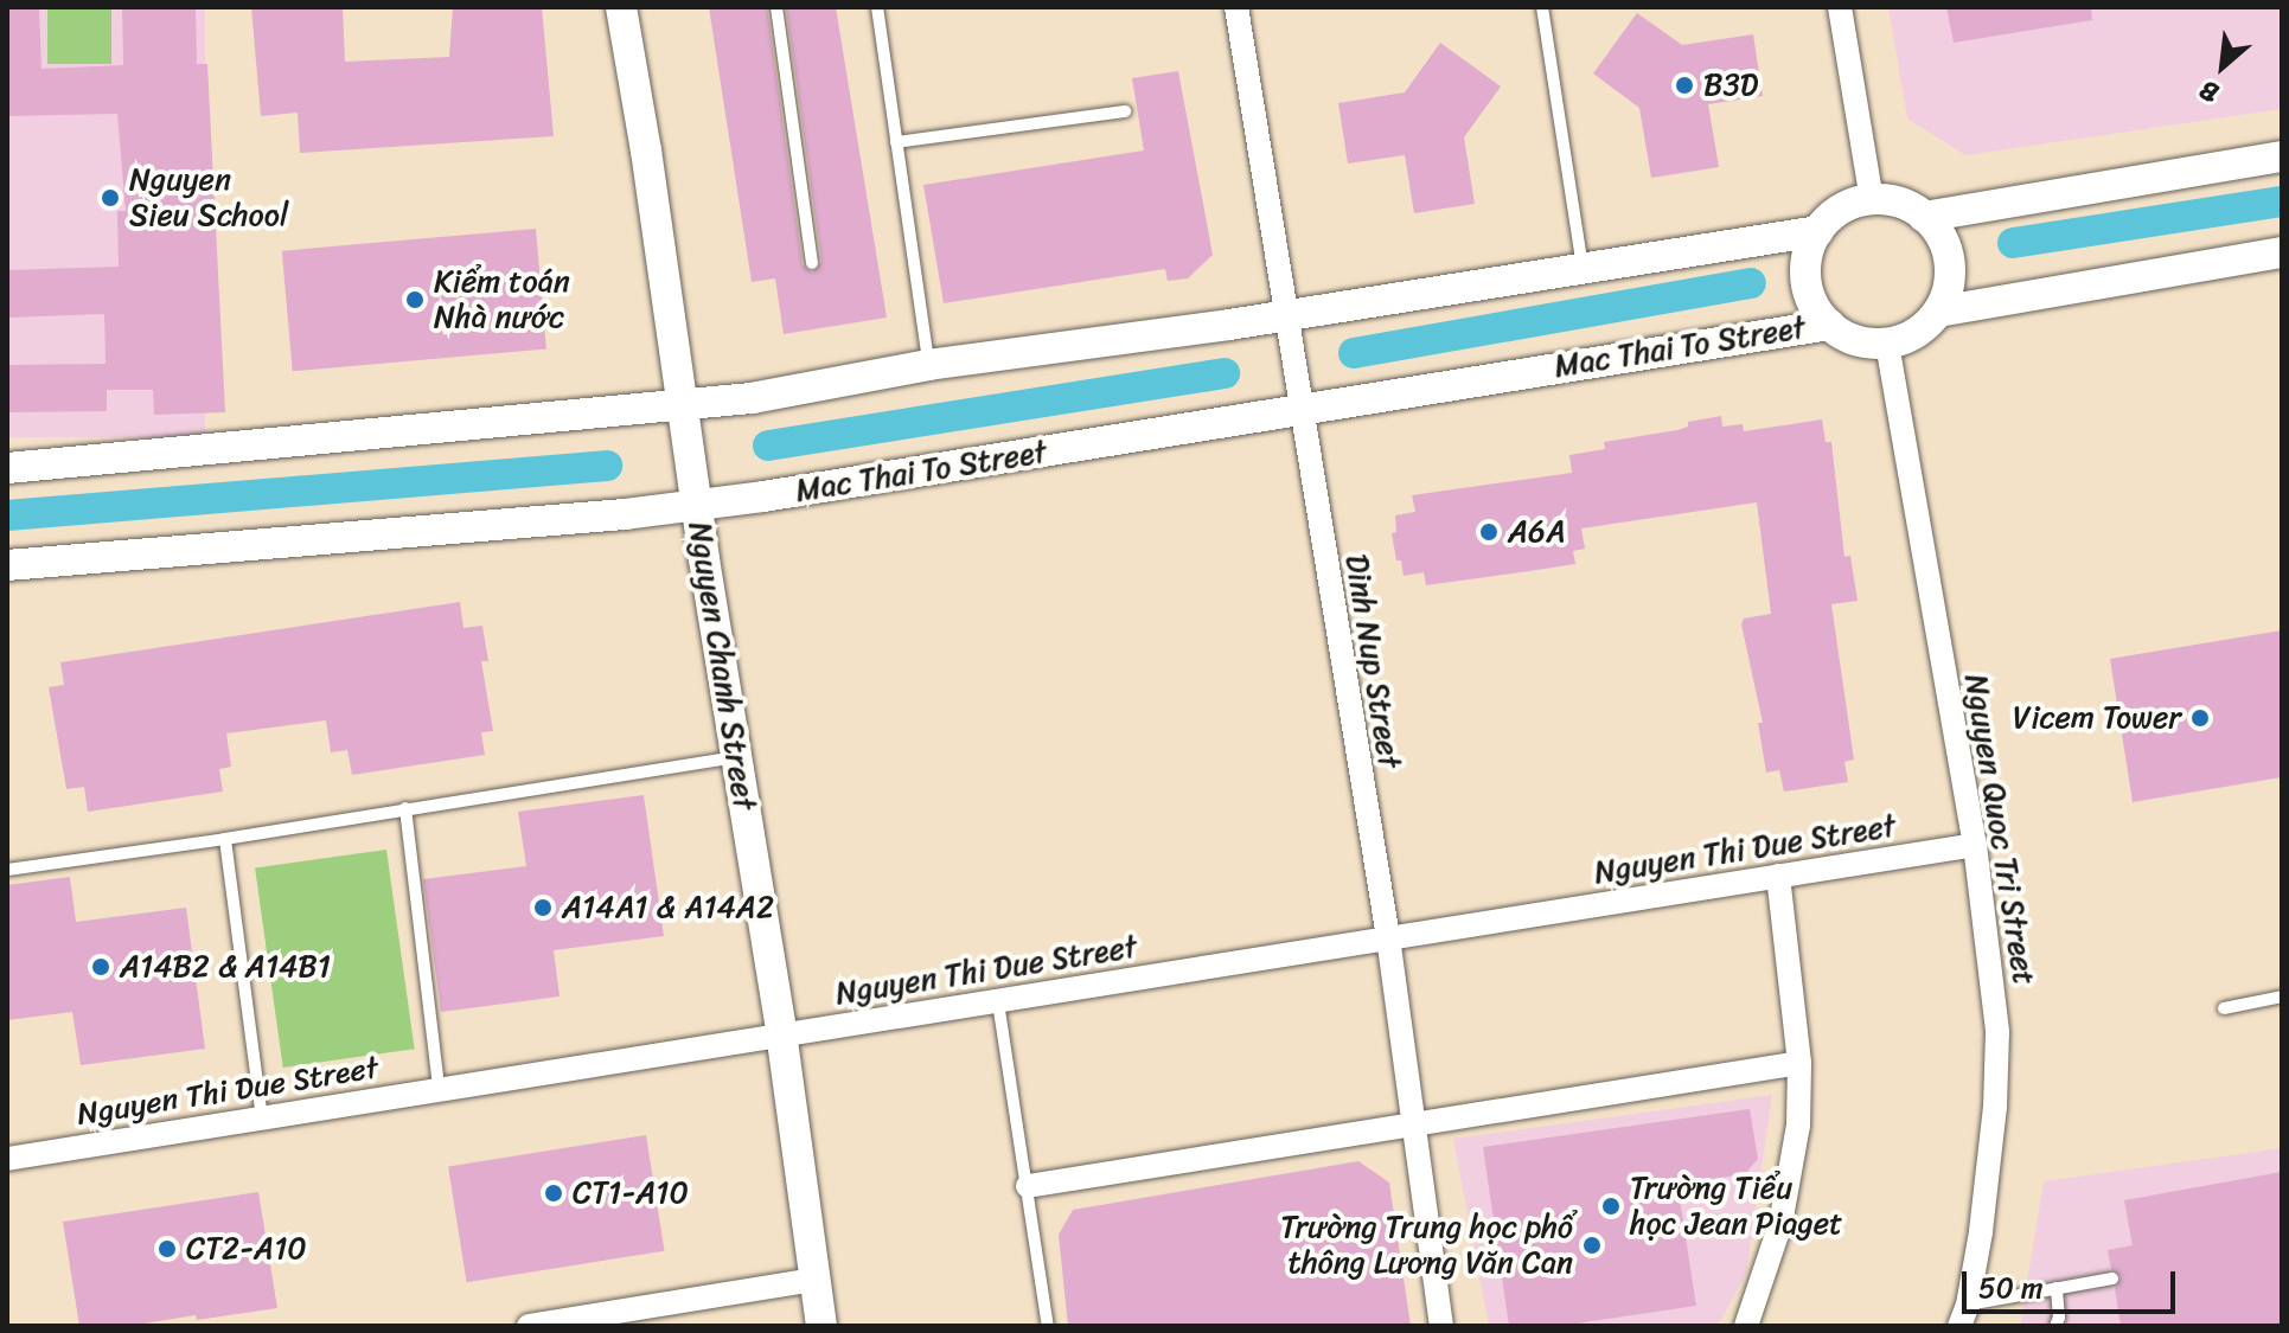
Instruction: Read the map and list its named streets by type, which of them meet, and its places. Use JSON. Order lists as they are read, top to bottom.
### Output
{
  "streets": {
    "street": [
      "Mac Thai To Street",
      "Dinh Nup Street",
      "Nguyen Chanh Street",
      "Nguyen Quoc Tri Street",
      "Nguyen Thi Due Street"
    ]
  },
  "crossings": [
    ["Mac Thai To Street", "Dinh Nup Street"],
    ["Mac Thai To Street", "Nguyen Chanh Street"],
    ["Mac Thai To Street", "Nguyen Quoc Tri Street"],
    ["Dinh Nup Street", "Nguyen Thi Due Street"],
    ["Nguyen Chanh Street", "Nguyen Thi Due Street"],
    ["Nguyen Quoc Tri Street", "Nguyen Thi Due Street"]
  ],
  "places": [
    "B3D",
    "Nguyen Sieu School",
    "Kiểm toán Nhà nước",
    "A6A",
    "Vicem Tower",
    "A14A1 & A14A2",
    "A14B2 & A14B1",
    "CT1-A10",
    "Trường Tiểu học Jean Piaget",
    "Trường Trung học phổ thông Lương Văn Can",
    "CT2-A10"
  ],
  "scale_bar": "50 m",
  "north": "bottom left"
}
